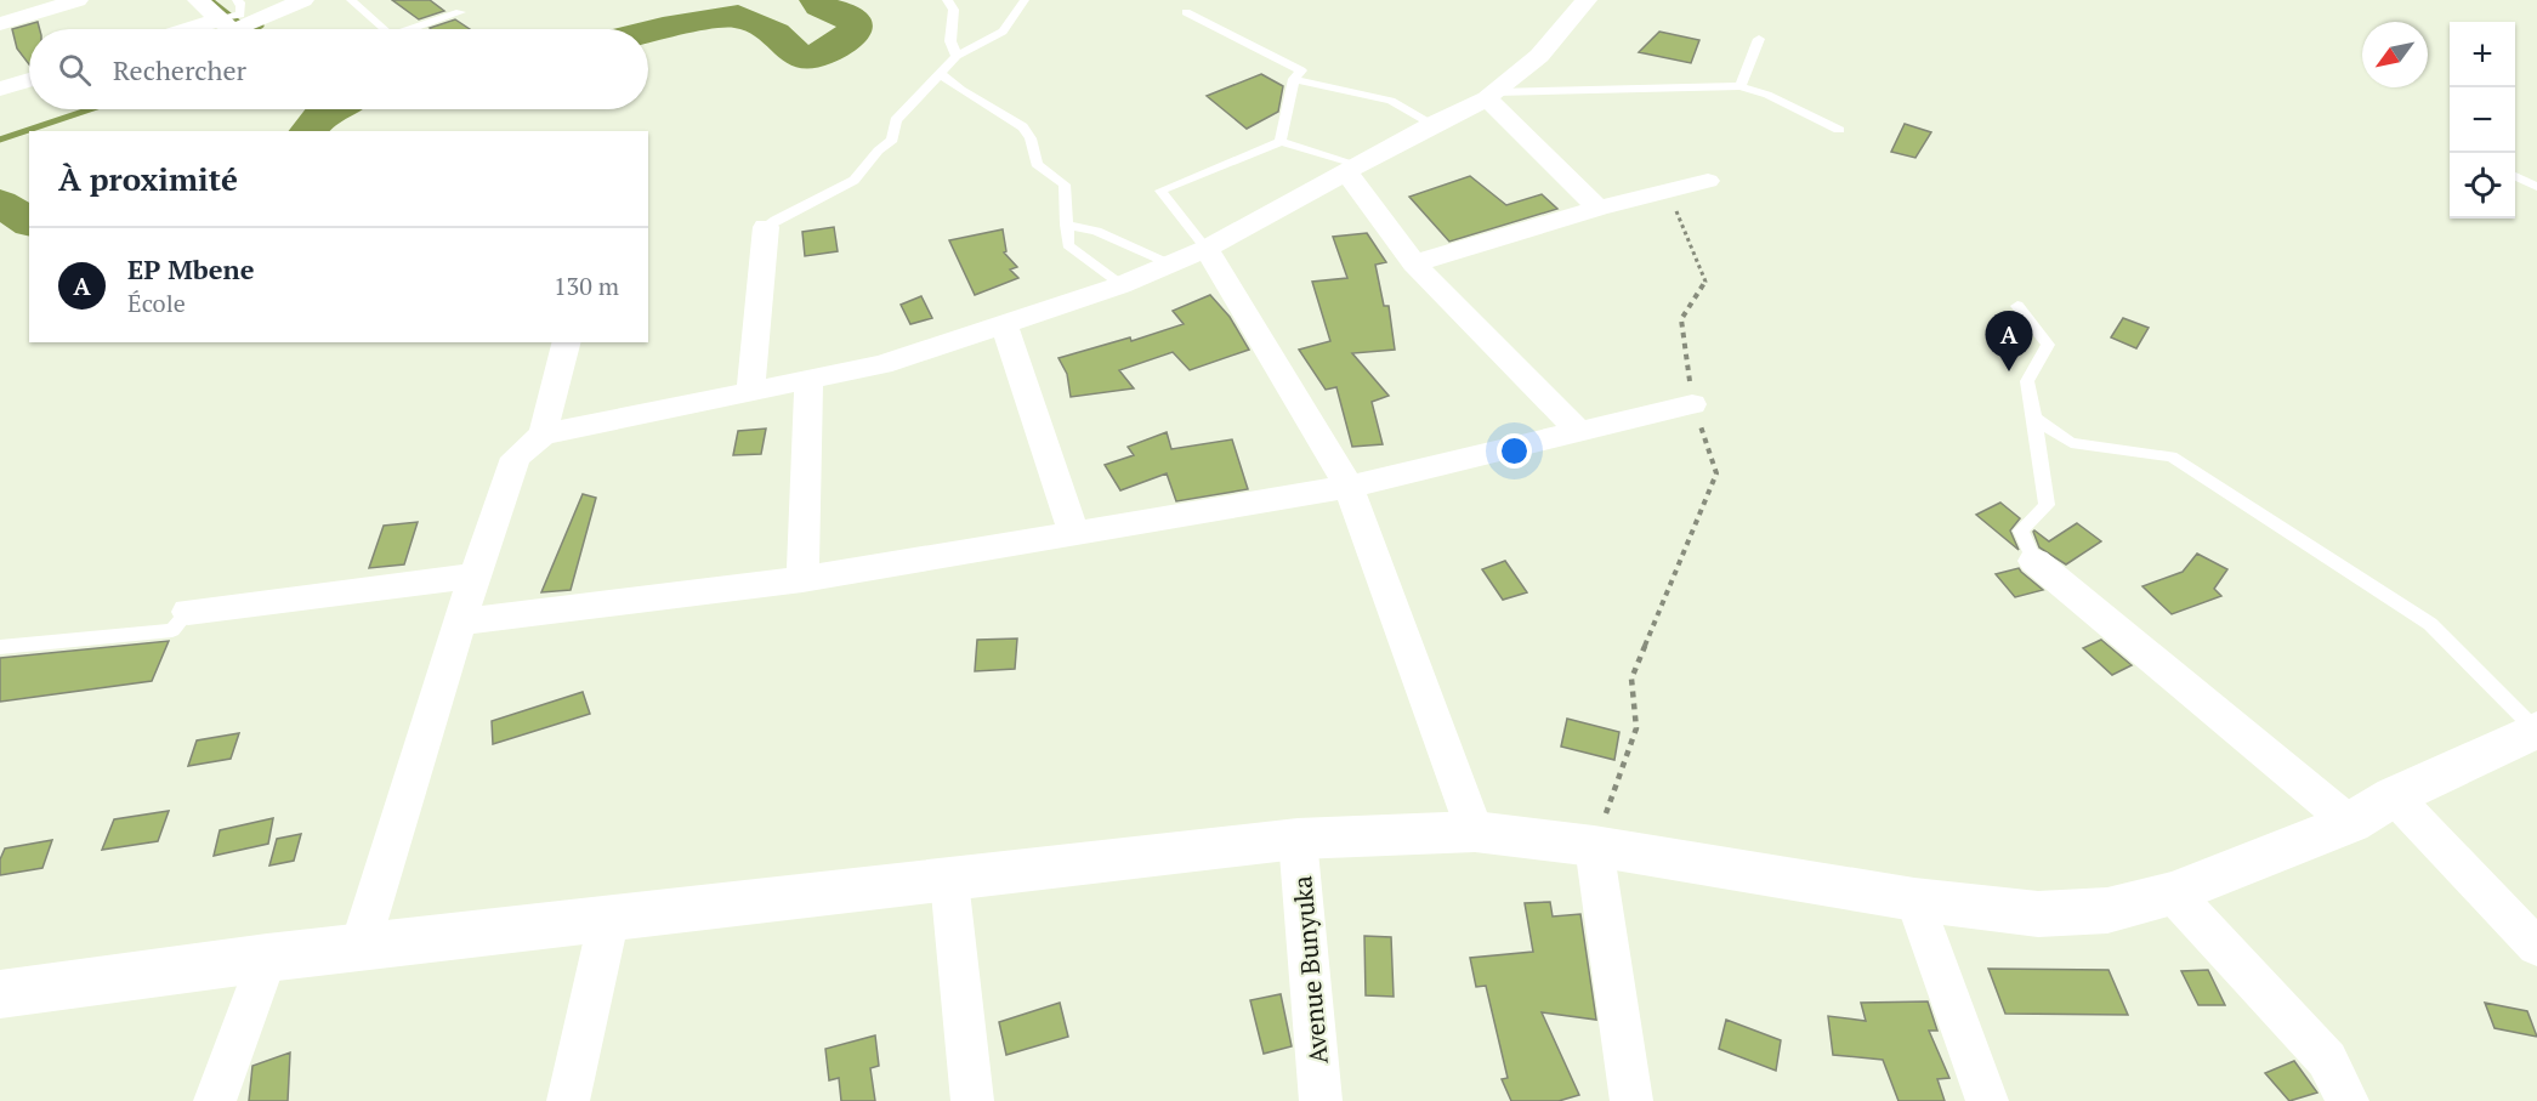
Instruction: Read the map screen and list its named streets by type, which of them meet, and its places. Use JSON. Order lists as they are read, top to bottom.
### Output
{
  "streets": {
    "street": ["Avenue Bunyuka"]
  },
  "north": "bottom left",
  "page": {
    "map_buttons": ["+", "−"],
    "search": "Rechercher",
    "heading": "À proximité",
    "list": [
      {
        "mark": "A",
        "name": "EP Mbene",
        "note": "École",
        "value": "130 m"
      }
    ],
    "pins": "A"
  }
}
